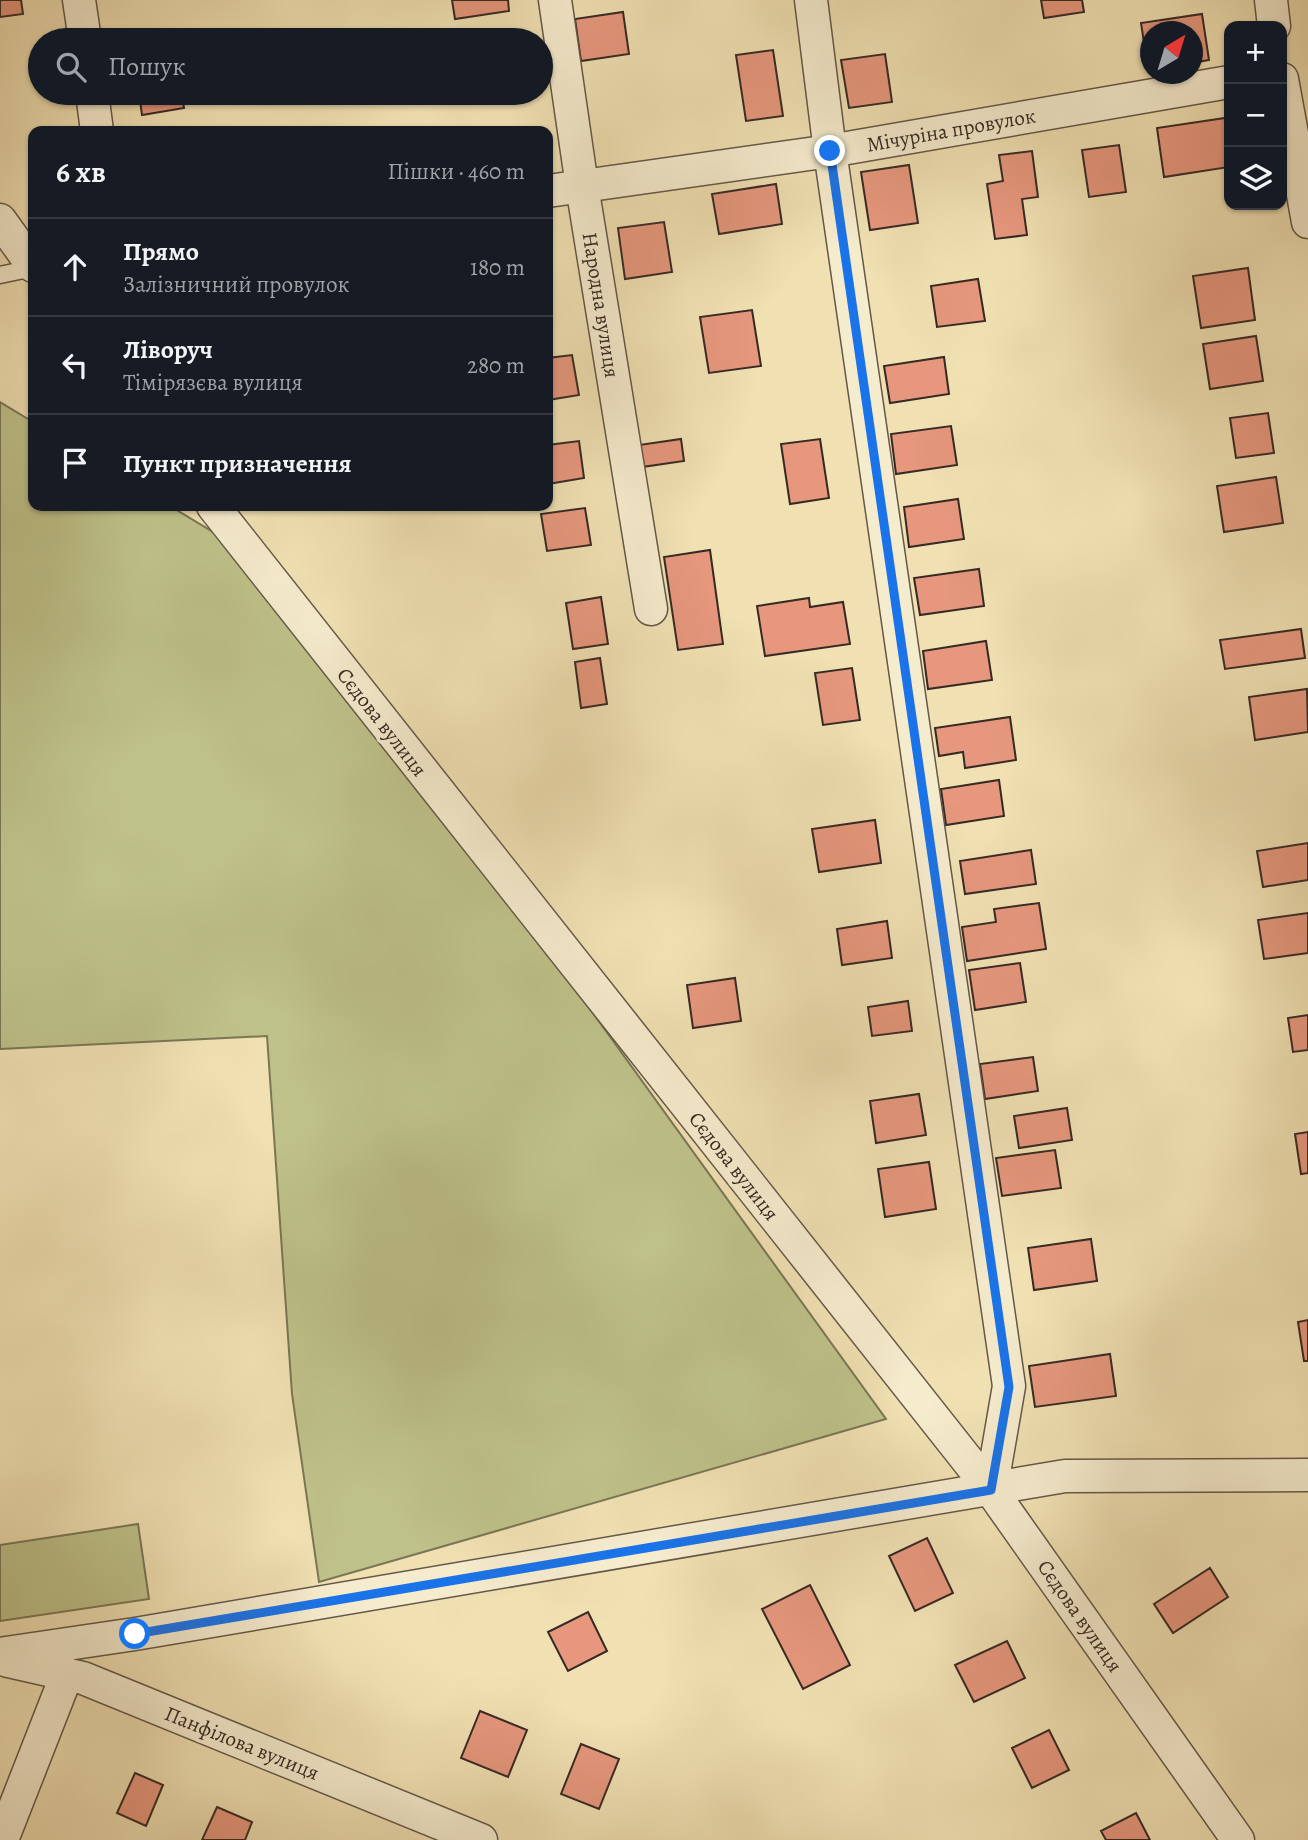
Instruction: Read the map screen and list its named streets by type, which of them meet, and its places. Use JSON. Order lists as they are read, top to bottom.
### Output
{
  "streets": {
    "street": [
      "Мічуріна провулок",
      "Народна вулиця",
      "Сєдова вулиця",
      "Панфілова вулиця"
    ]
  },
  "crossings": [
    ["Мічуріна провулок", "Народна вулиця"]
  ],
  "north": "top right",
  "page": {
    "map_buttons": ["+", "−"],
    "search": "Пошук",
    "heading": ["6 хв", "Пішки · 460 m"],
    "list": [
      ["Прямо", "Залізничний провулок", "180 m"],
      ["Ліворуч", "Тімірязєва вулиця", "280 m"],
      "Пункт призначення"
    ]
  }
}
